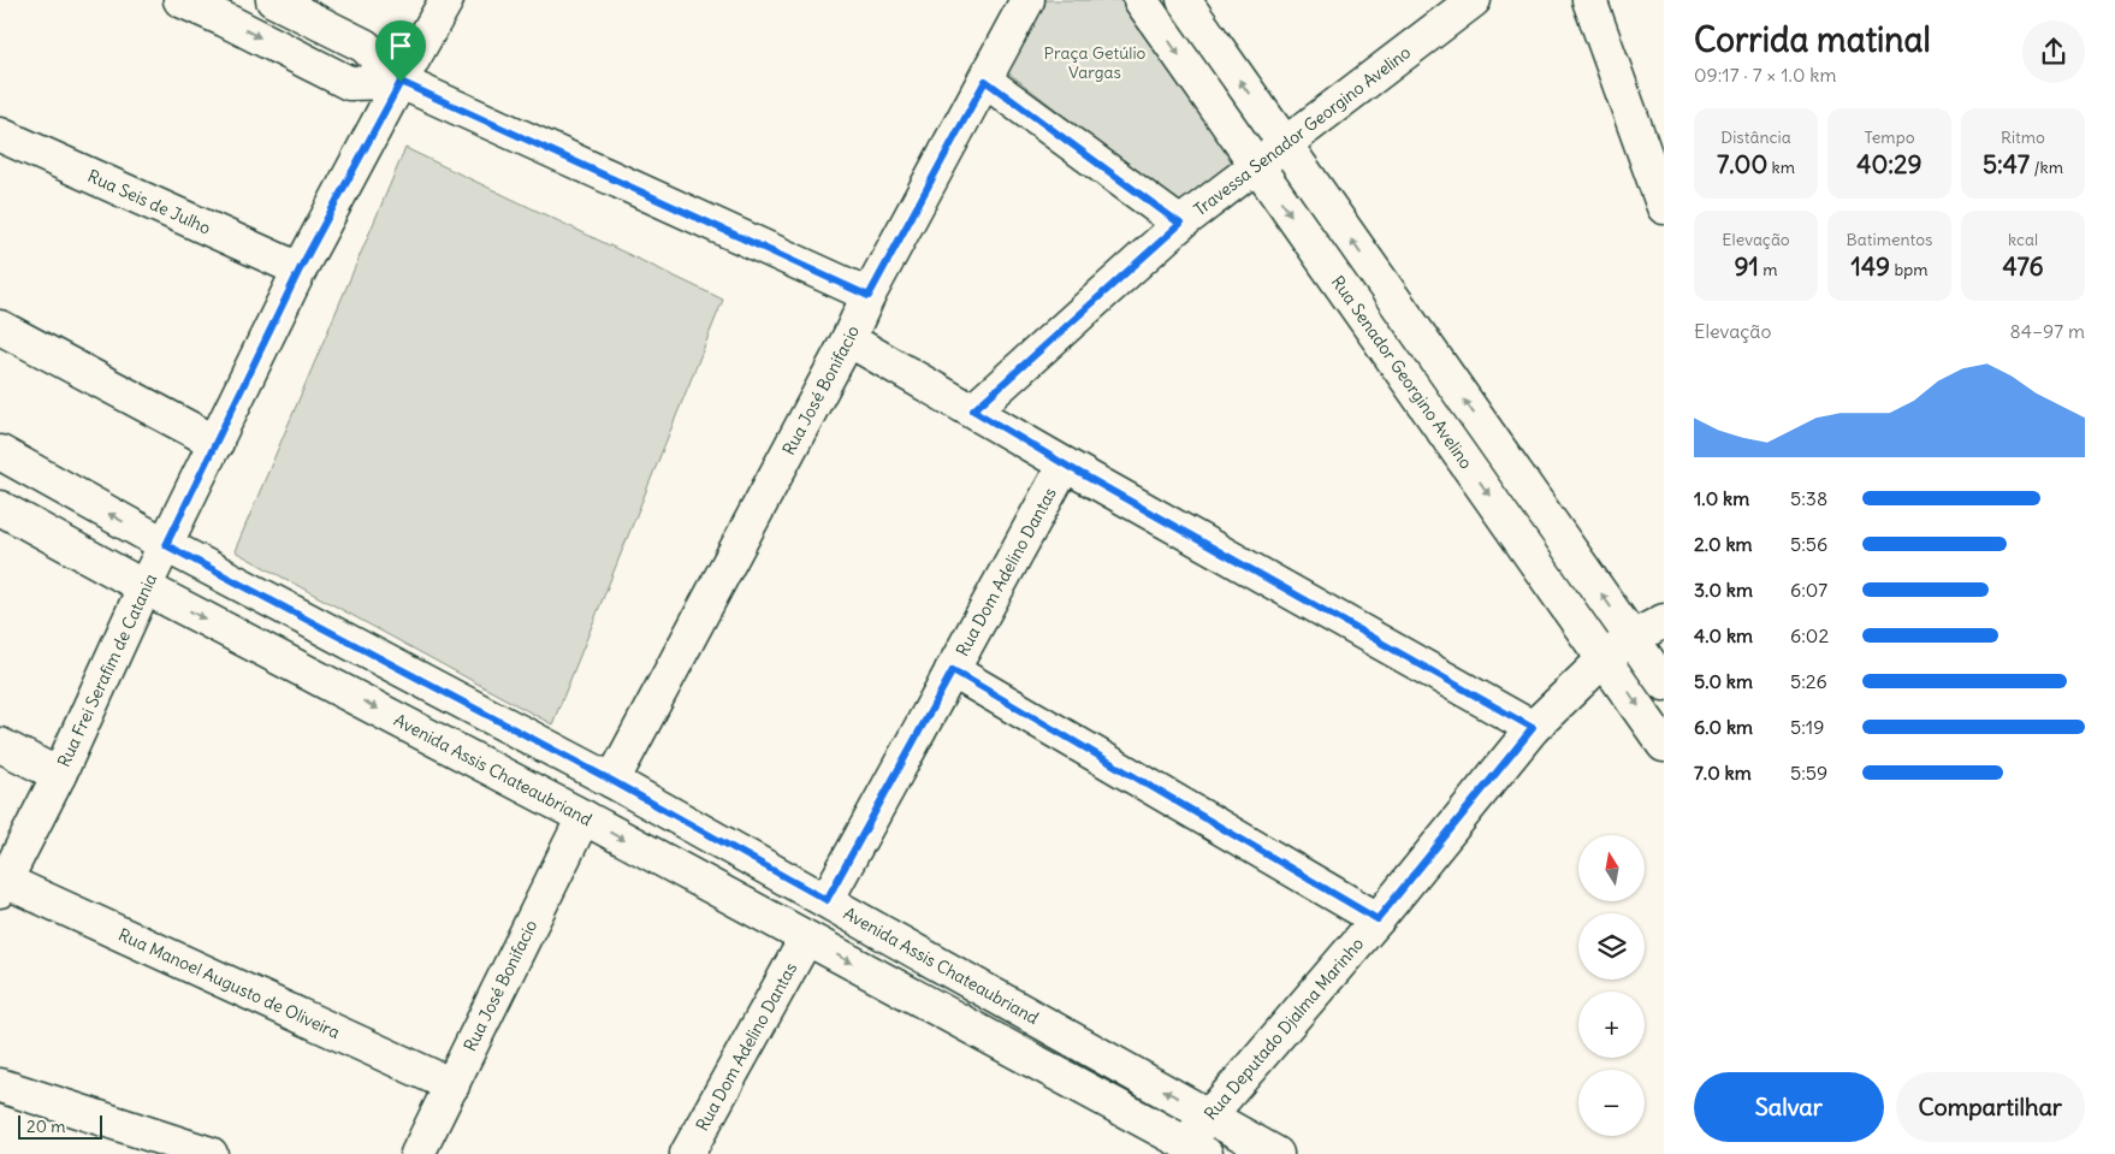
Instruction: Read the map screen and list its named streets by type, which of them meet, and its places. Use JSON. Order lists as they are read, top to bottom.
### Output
{
  "streets": {
    "street": [
      "Travessa Senador Georgino Avelino",
      "Rua Seis de Julho",
      "Rua Senador Georgino Avelino",
      "Rua José Bonifacio",
      "Rua Dom Adelino Dantas",
      "Rua Frei Serafim de Catania",
      "Avenida Assis Chateaubriand",
      "Rua Manoel Augusto de Oliveira",
      "Rua Deputado Djalma Marinho"
    ]
  },
  "crossings": [
    ["Travessa Senador Georgino Avelino", "Rua Senador Georgino Avelino"],
    ["Rua Seis de Julho", "Rua Frei Serafim de Catania"],
    ["Rua Senador Georgino Avelino", "Rua Deputado Djalma Marinho"],
    ["Rua José Bonifacio", "Avenida Assis Chateaubriand"],
    ["Rua José Bonifacio", "Rua Manoel Augusto de Oliveira"],
    ["Rua Dom Adelino Dantas", "Avenida Assis Chateaubriand"],
    ["Rua Frei Serafim de Catania", "Avenida Assis Chateaubriand"],
    ["Rua Frei Serafim de Catania", "Rua Manoel Augusto de Oliveira"],
    ["Avenida Assis Chateaubriand", "Rua Deputado Djalma Marinho"]
  ],
  "parks": ["Praça Getúlio Vargas"],
  "scale_bar": "20 m",
  "north": "top",
  "page": {
    "heading": ["Corrida matinal", "09:17 · 7 × 1.0 km"],
    "stats": [
      ["Distância", "7.00 km"],
      ["Tempo", "40:29"],
      ["Ritmo", "5:47 /km"],
      ["Elevação", "91 m"],
      ["Batimentos", "149 bpm"],
      ["kcal", "476"]
    ],
    "chart": ["Elevação", "84–97 m"],
    "list": [
      {
        "name": "1.0 km",
        "note": "5:38"
      },
      {
        "name": "2.0 km",
        "note": "5:56"
      },
      {
        "name": "3.0 km",
        "note": "6:07"
      },
      {
        "name": "4.0 km",
        "note": "6:02"
      },
      {
        "name": "5.0 km",
        "note": "5:26"
      },
      {
        "name": "6.0 km",
        "note": "5:19"
      },
      {
        "name": "7.0 km",
        "note": "5:59"
      }
    ],
    "map_buttons": ["+", "−"],
    "buttons": ["Salvar", "Compartilhar"],
    "scale": "20 m"
  }
}
